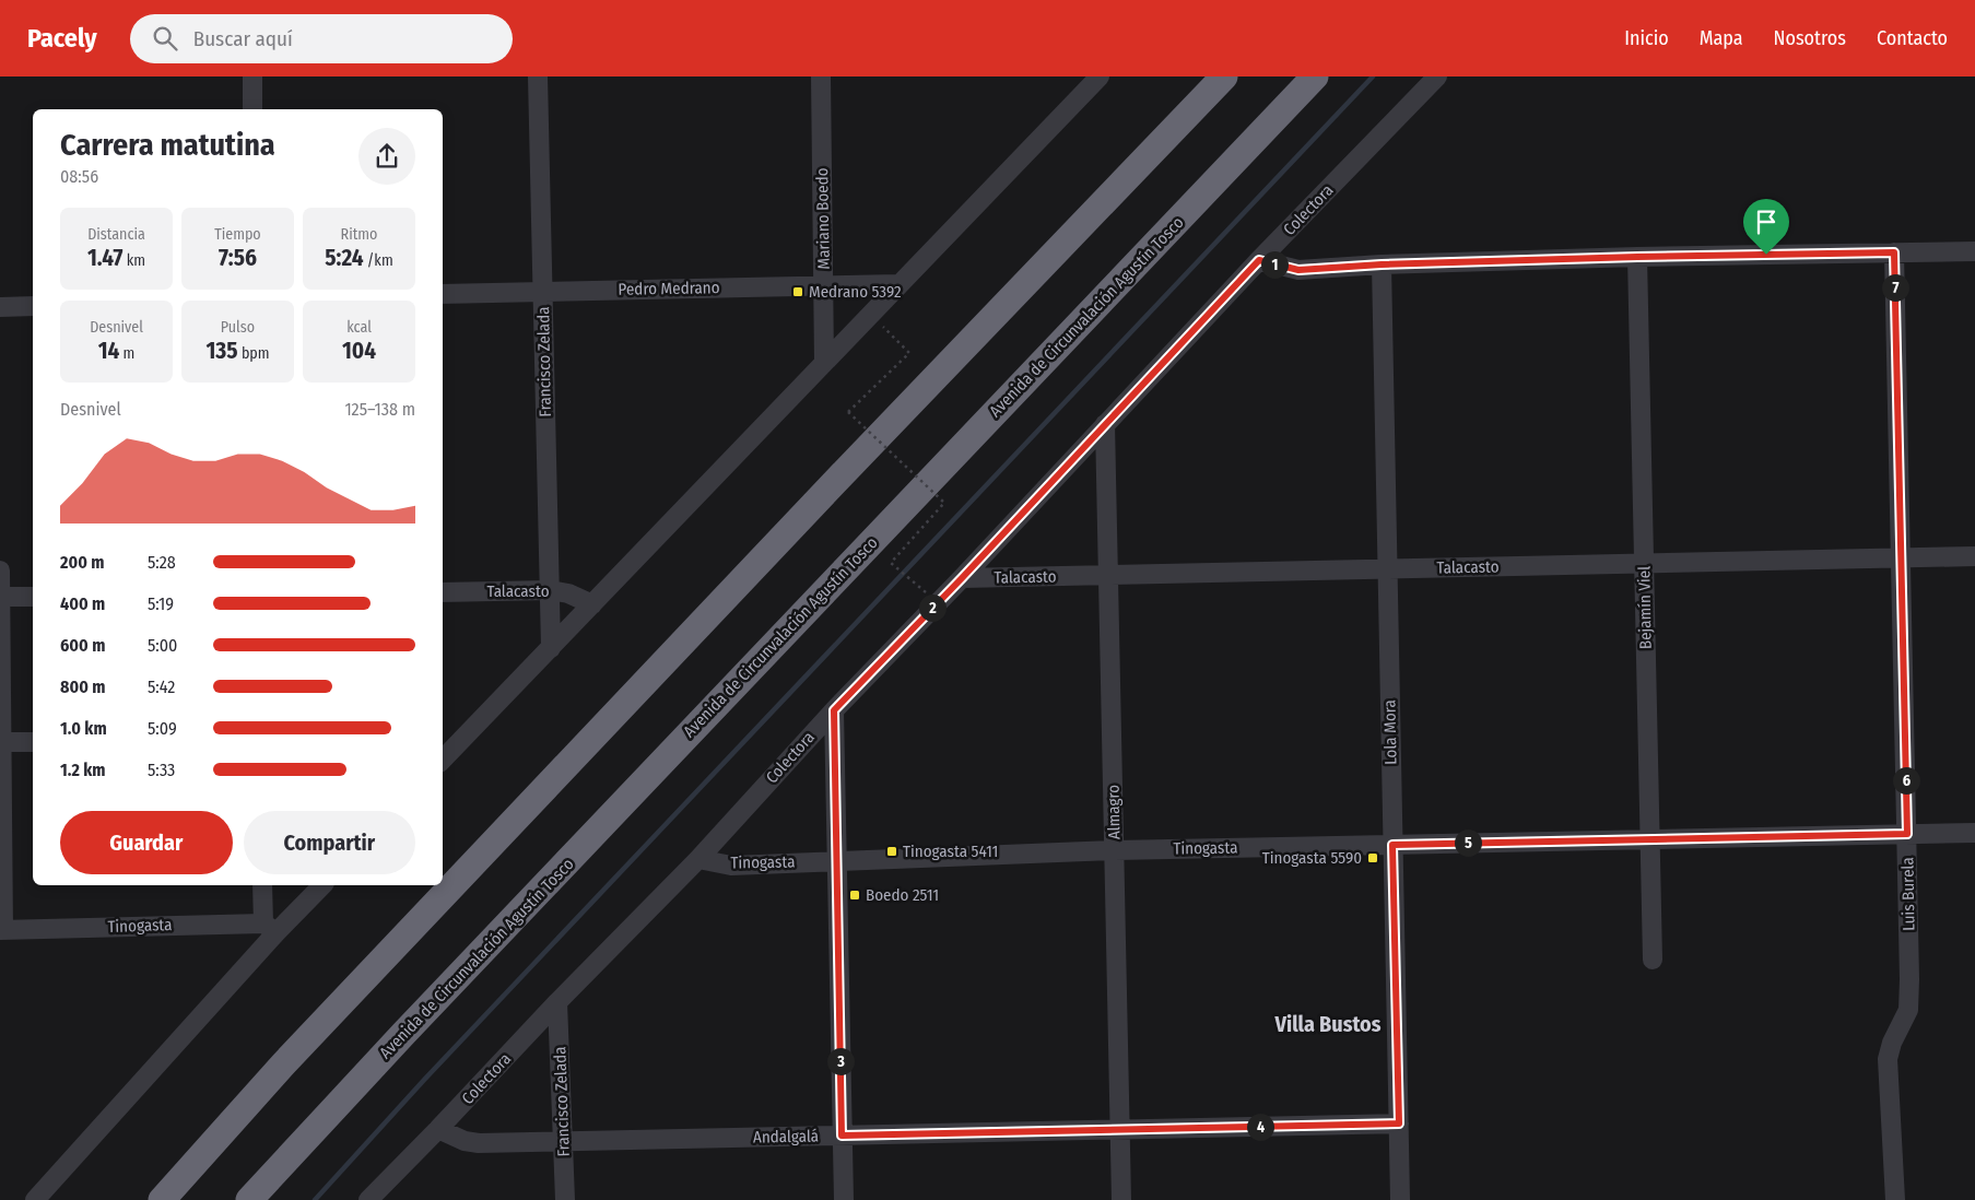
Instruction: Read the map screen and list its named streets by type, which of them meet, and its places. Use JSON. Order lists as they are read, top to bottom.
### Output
{
  "streets": {
    "highway": ["Avenida de Circunvalación Agustín Tosco"],
    "street": [
      "Colectora",
      "Mariano Boedo",
      "Pedro Medrano",
      "Francisco Zelada",
      "Talacasto",
      "Bejamín Viel",
      "Lola Mora",
      "Almagro",
      "Tinogasta",
      "Luis Burela",
      "Andalgalá"
    ]
  },
  "crossings": [
    ["Colectora", "Francisco Zelada"],
    ["Colectora", "Talacasto"],
    ["Colectora", "Almagro"],
    ["Colectora", "Tinogasta"],
    ["Colectora", "Andalgalá"],
    ["Mariano Boedo", "Pedro Medrano"],
    ["Pedro Medrano", "Francisco Zelada"],
    ["Francisco Zelada", "Talacasto"],
    ["Francisco Zelada", "Andalgalá"],
    ["Talacasto", "Bejamín Viel"],
    ["Talacasto", "Lola Mora"],
    ["Talacasto", "Almagro"],
    ["Talacasto", "Luis Burela"],
    ["Bejamín Viel", "Tinogasta"],
    ["Lola Mora", "Tinogasta"],
    ["Lola Mora", "Andalgalá"],
    ["Almagro", "Tinogasta"],
    ["Almagro", "Andalgalá"],
    ["Tinogasta", "Luis Burela"]
  ],
  "districts": ["Villa Bustos"],
  "places": {
    "transit": [
      "Medrano 5392",
      "Tinogasta 5411",
      "Tinogasta 5590",
      "Boedo 2511"
    ]
  },
  "page": {
    "header": "Pacely",
    "search": "Buscar aquí",
    "nav": [
      "Inicio",
      "Mapa",
      "Nosotros",
      "Contacto"
    ],
    "heading": ["Carrera matutina", "08:56"],
    "stats": [
      ["Distancia", "1.47 km"],
      ["Tiempo", "7:56"],
      ["Ritmo", "5:24 /km"],
      ["Desnivel", "14 m"],
      ["Pulso", "135 bpm"],
      ["kcal", "104"]
    ],
    "pins": [
      "1",
      "7",
      "2",
      "6",
      "5",
      "3",
      "4"
    ],
    "chart": ["Desnivel", "125–138 m"],
    "list": [
      {
        "name": "200 m",
        "note": "5:28"
      },
      {
        "name": "400 m",
        "note": "5:19"
      },
      {
        "name": "600 m",
        "note": "5:00"
      },
      {
        "name": "800 m",
        "note": "5:42"
      },
      {
        "name": "1.0 km",
        "note": "5:09"
      },
      {
        "name": "1.2 km",
        "note": "5:33"
      }
    ],
    "buttons": ["Guardar", "Compartir"]
  }
}
